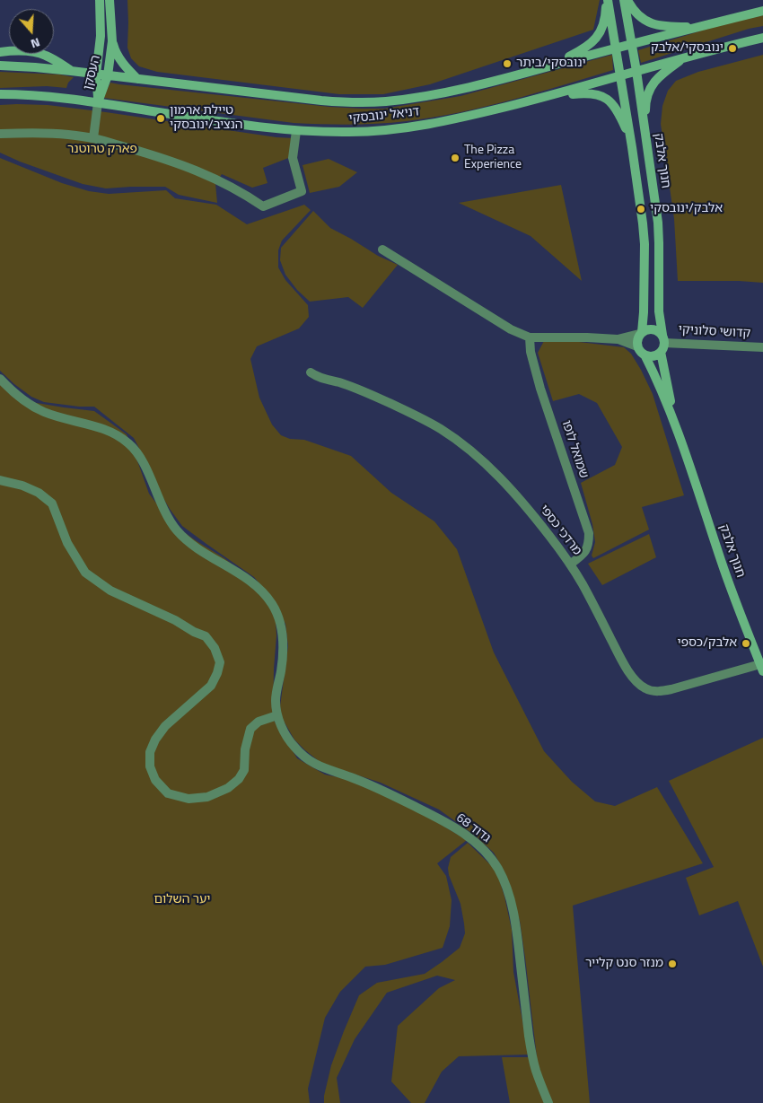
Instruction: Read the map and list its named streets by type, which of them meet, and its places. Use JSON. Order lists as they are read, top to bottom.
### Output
{
  "streets": {
    "street": [
      "העסקן",
      "דניאל ינובסקי",
      "חנוך אלבק",
      "קדושי סלוניקי",
      "שמואל לופו",
      "מרדכי כספי",
      "גדוד 68"
    ]
  },
  "crossings": [
    ["העסקן", "דניאל ינובסקי"],
    ["דניאל ינובסקי", "חנוך אלבק"],
    ["חנוך אלבק", "קדושי סלוניקי"],
    ["חנוך אלבק", "מרדכי כספי"],
    ["שמואל לופו", "מרדכי כספי"]
  ],
  "parks": ["פארק טרוטנר", "יער השלום"],
  "places": [
    "ינובסקי/אלבק",
    "ינובסקי/ביתר",
    "טיילת ארמון הנציב/ינובסקי",
    "The Pizza Experience",
    "אלבק/ינובסקי",
    "אלבק/כספי",
    "מנזר סנט קלייר"
  ],
  "north": "bottom"
}
